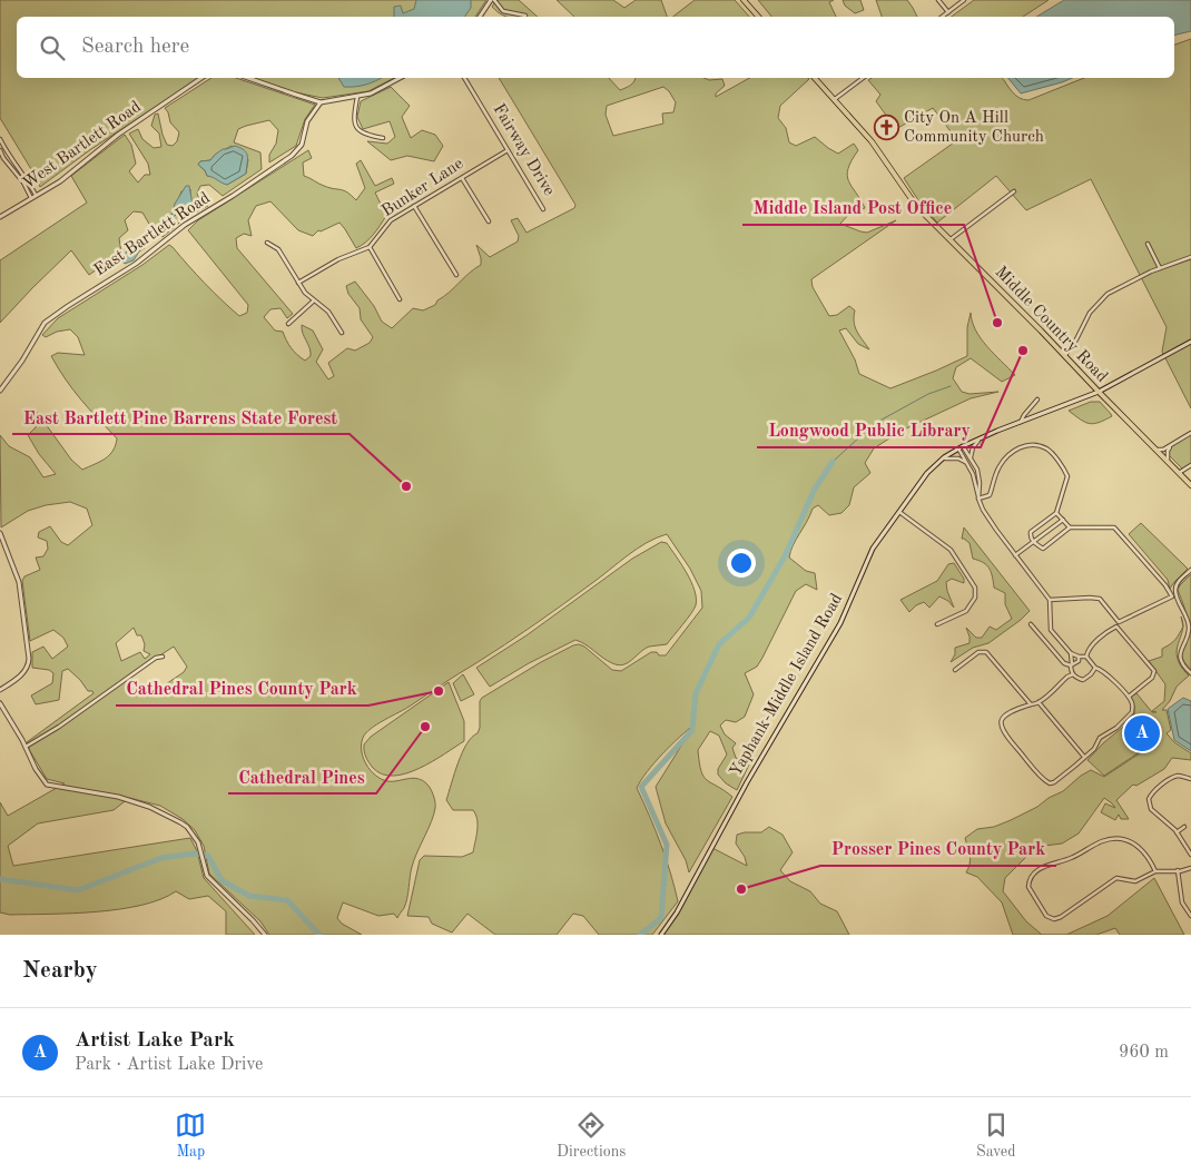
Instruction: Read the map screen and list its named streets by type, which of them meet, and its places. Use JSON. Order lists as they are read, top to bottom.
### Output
{
  "streets": {
    "main road": ["Middle Country Road"],
    "street": [
      "West Bartlett Road",
      "Fairway Drive",
      "Bunker Lane",
      "East Bartlett Road",
      "Yaphank-Middle Island Road"
    ]
  },
  "crossings": [
    ["Fairway Drive", "Bunker Lane"],
    ["Middle Country Road", "Yaphank-Middle Island Road"]
  ],
  "places": {
    "church": ["City On A Hill Community Church"],
    "other": [
      "Middle Island Post Office",
      "Longwood Public Library",
      "East Bartlett Pine Barrens State Forest",
      "Cathedral Pines County Park",
      "Cathedral Pines",
      "Prosser Pines County Park"
    ]
  },
  "page": {
    "search": "Search here",
    "pins": "A",
    "heading": "Nearby",
    "list": [
      {
        "mark": "A",
        "name": "Artist Lake Park",
        "note": "Park · Artist Lake Drive",
        "value": "960 m"
      }
    ],
    "nav": ["Map", "Directions", "Saved"]
  }
}
